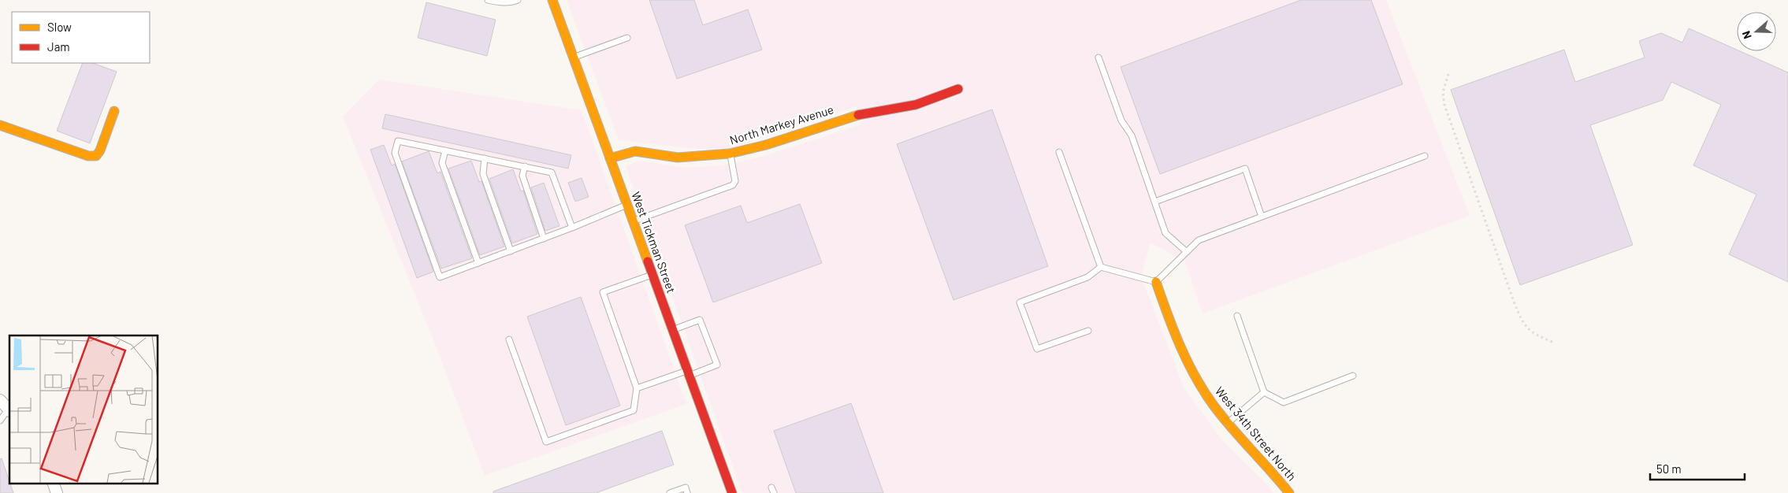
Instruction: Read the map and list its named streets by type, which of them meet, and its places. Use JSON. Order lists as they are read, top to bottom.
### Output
{
  "streets": {
    "street": ["North Markey Avenue", "West Tickman Street", "West 34th Street North"]
  },
  "crossings": [
    ["North Markey Avenue", "West Tickman Street"]
  ],
  "legend": ["Slow", "Jam"],
  "scale_bar": "50 m",
  "north": "left"
}
